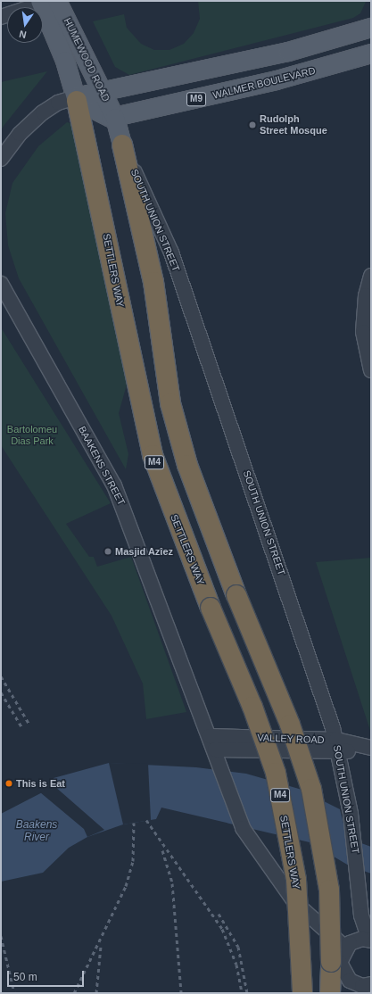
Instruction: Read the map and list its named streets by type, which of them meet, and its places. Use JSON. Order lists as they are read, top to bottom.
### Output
{
  "streets": {
    "highway": ["SETTLERS WAY", "M4"],
    "main road": [
      "HUMEWOOD ROAD",
      "WALMER BOULEVARD",
      "M9",
      "SOUTH UNION STREET"
    ],
    "street": ["BAAKENS STREET", "VALLEY ROAD"]
  },
  "crossings": [
    ["HUMEWOOD ROAD", "WALMER BOULEVARD"],
    ["HUMEWOOD ROAD", "SOUTH UNION STREET"],
    ["HUMEWOOD ROAD", "SETTLERS WAY"],
    ["WALMER BOULEVARD", "SOUTH UNION STREET"],
    ["SOUTH UNION STREET", "VALLEY ROAD"],
    ["BAAKENS STREET", "VALLEY ROAD"]
  ],
  "water": ["Baakens River"],
  "parks": ["Bartolomeu Dias Park"],
  "places": ["Rudolph Street Mosque", "Masjid Azîez", "This is Eat"],
  "scale_bar": "50 m",
  "north": "bottom"
}
